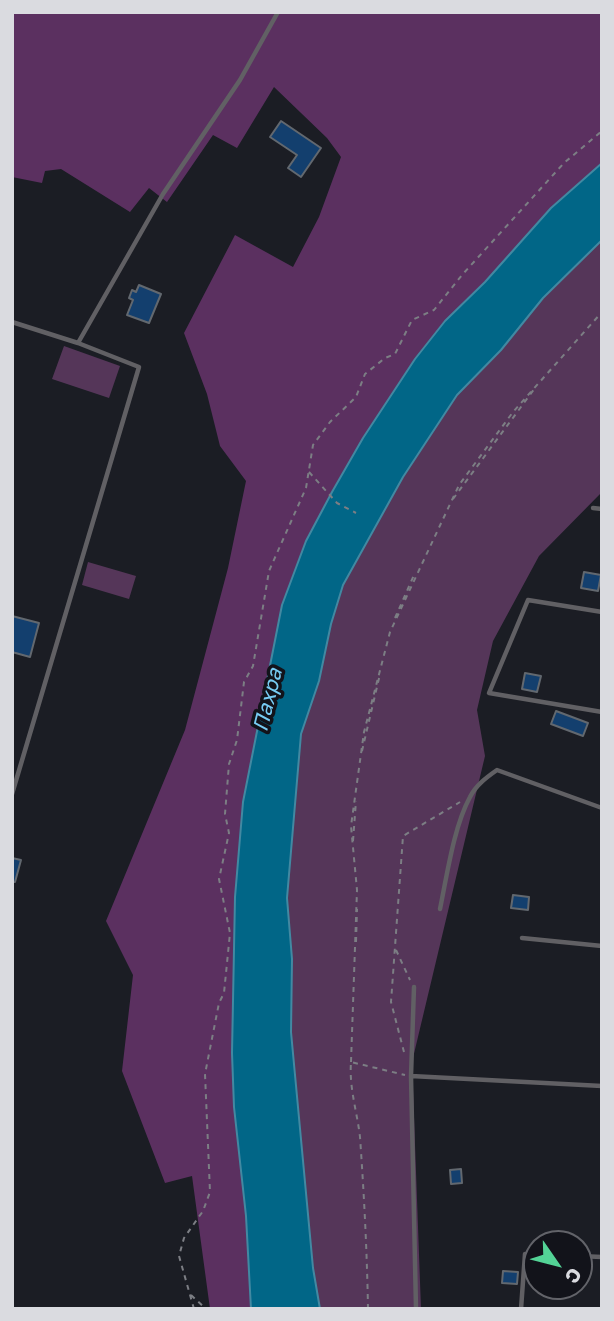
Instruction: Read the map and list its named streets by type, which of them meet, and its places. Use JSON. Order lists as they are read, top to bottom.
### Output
{
  "water": ["Пахра"],
  "north": "bottom right"
}
